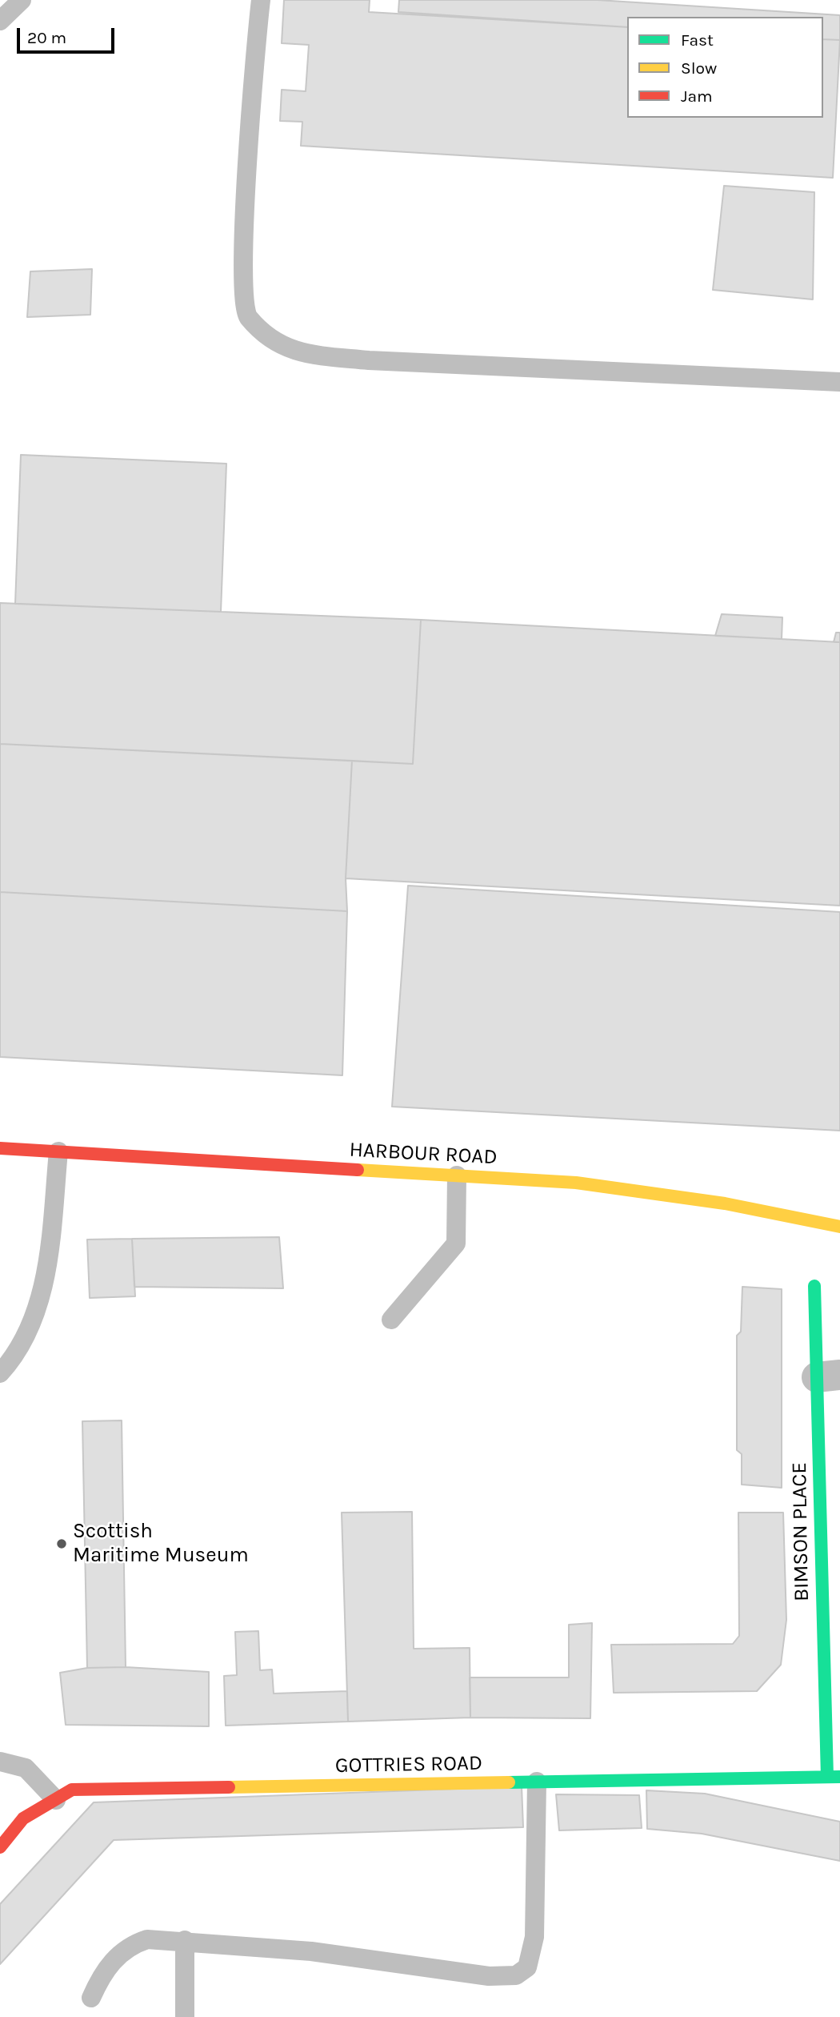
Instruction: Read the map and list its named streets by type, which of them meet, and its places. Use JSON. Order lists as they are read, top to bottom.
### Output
{
  "streets": {
    "street": ["HARBOUR ROAD", "BIMSON PLACE", "GOTTRIES ROAD"]
  },
  "crossings": [
    ["BIMSON PLACE", "GOTTRIES ROAD"]
  ],
  "places": ["Scottish Maritime Museum"],
  "legend": ["Fast", "Slow", "Jam"],
  "scale_bar": "20 m"
}
